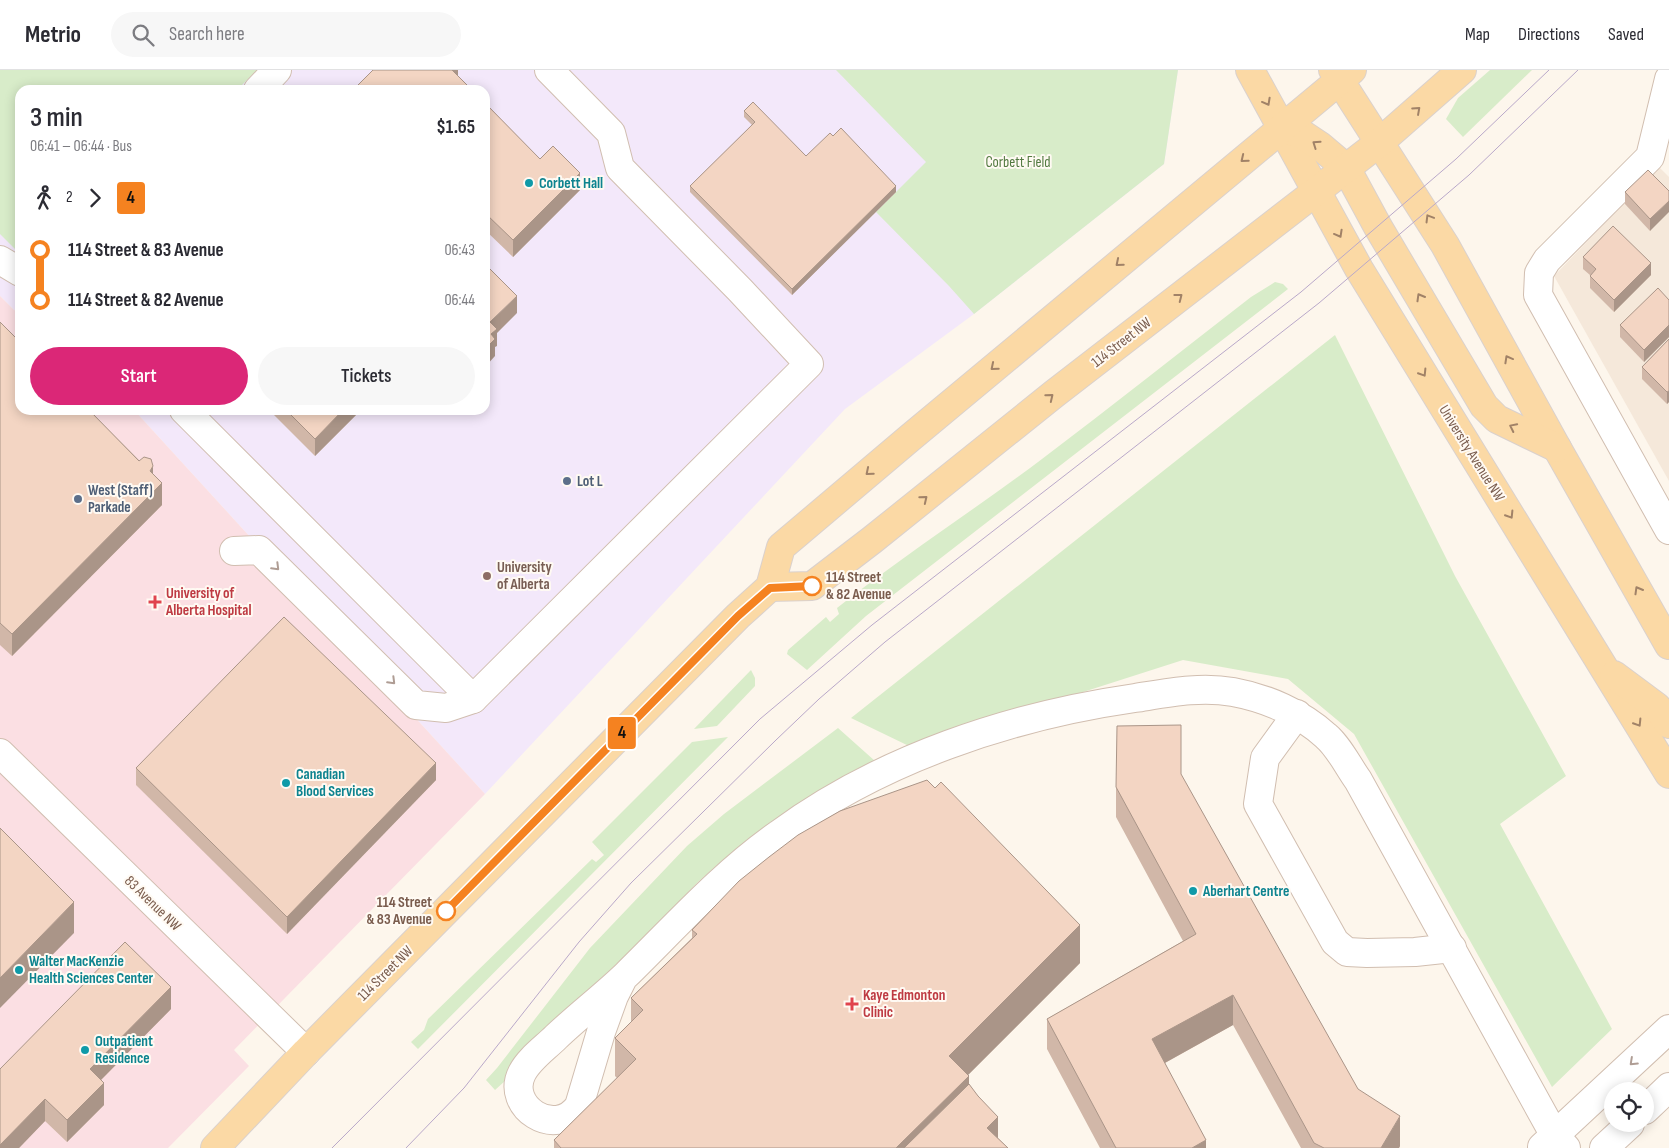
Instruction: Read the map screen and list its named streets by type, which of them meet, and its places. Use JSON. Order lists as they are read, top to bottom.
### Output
{
  "streets": {
    "main road": ["114 Street NW", "University Avenue NW"],
    "street": ["83 Avenue NW"]
  },
  "crossings": [
    ["114 Street NW", "University Avenue NW"],
    ["114 Street NW", "83 Avenue NW"]
  ],
  "parks": ["Corbett Field"],
  "places": {
    "other": [
      "Corbett Hall",
      "Lot L",
      "West (Staff) Parkade",
      "University of Alberta",
      "114 Street & 82 Avenue",
      "Canadian Blood Services",
      "Aberhart Centre",
      "114 Street & 83 Avenue",
      "Walter MacKenzie Health Sciences Center",
      "Outpatient Residence"
    ],
    "health": ["University of Alberta Hospital", "Kaye Edmonton Clinic"]
  },
  "lines": ["bus line 4"],
  "page": {
    "header": "Metrio",
    "search": "Search here",
    "nav": ["Map", "Directions", "Saved"],
    "on_map": "4",
    "heading": ["3 min", "06:41 – 06:44 · Bus", "$1.65"],
    "legs": ["2", "4"],
    "list": [
      {
        "name": "114 Street & 83 Avenue",
        "value": "06:43"
      },
      {
        "name": "114 Street & 82 Avenue",
        "value": "06:44"
      }
    ],
    "buttons": ["Start", "Tickets"]
  }
}
